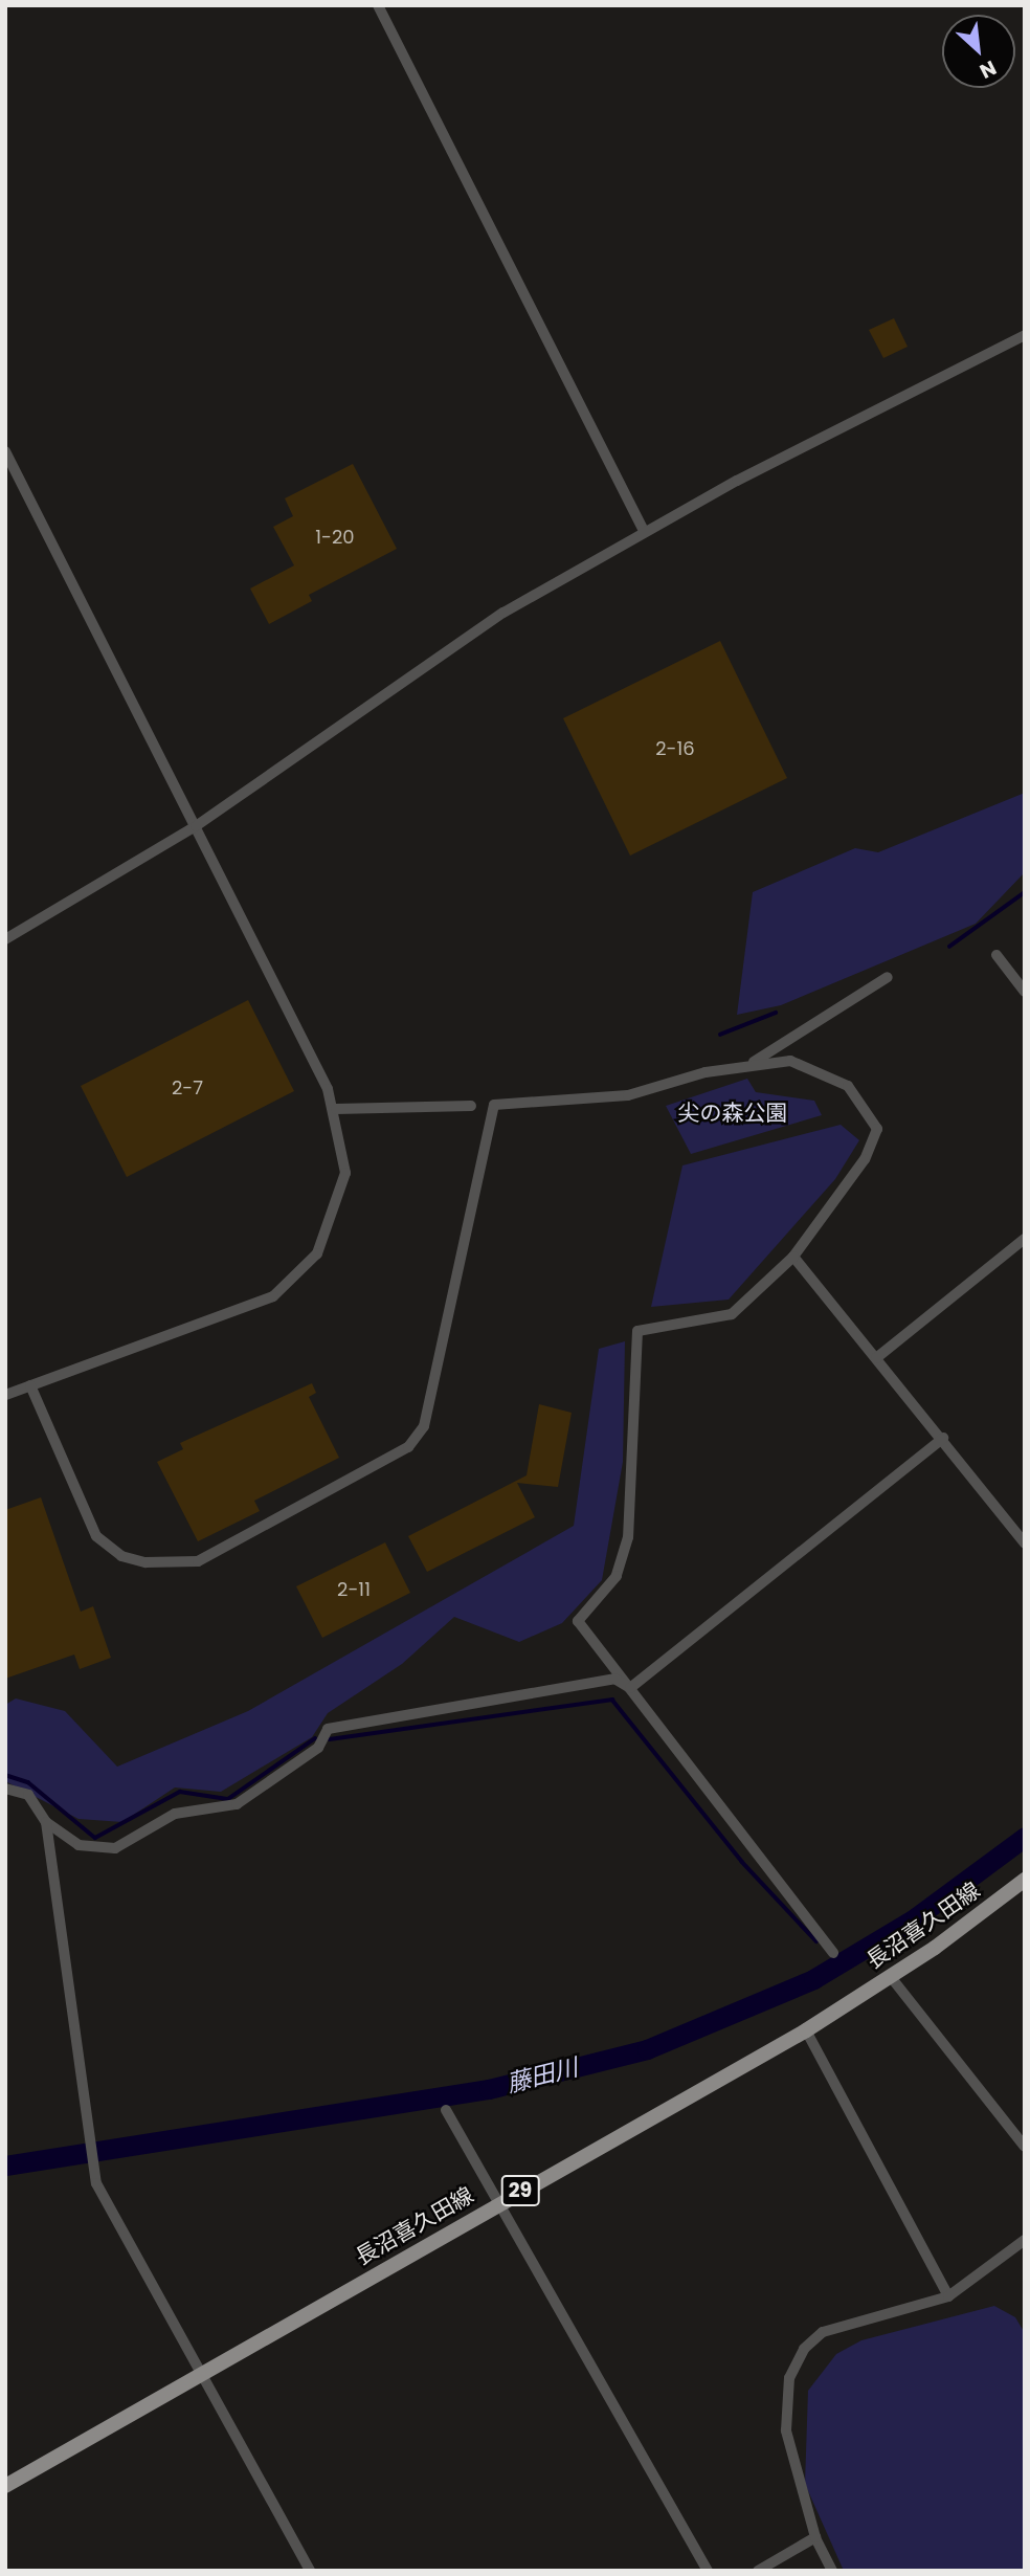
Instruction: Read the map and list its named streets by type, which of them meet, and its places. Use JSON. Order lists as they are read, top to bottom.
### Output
{
  "streets": {
    "main road": ["長沼喜久田線", "29"]
  },
  "water": ["藤田川"],
  "parks": ["尖の森公園"],
  "house_numbers": [
    "1-20",
    "2-16",
    "2-7",
    "2-11"
  ],
  "north": "bottom right"
}
